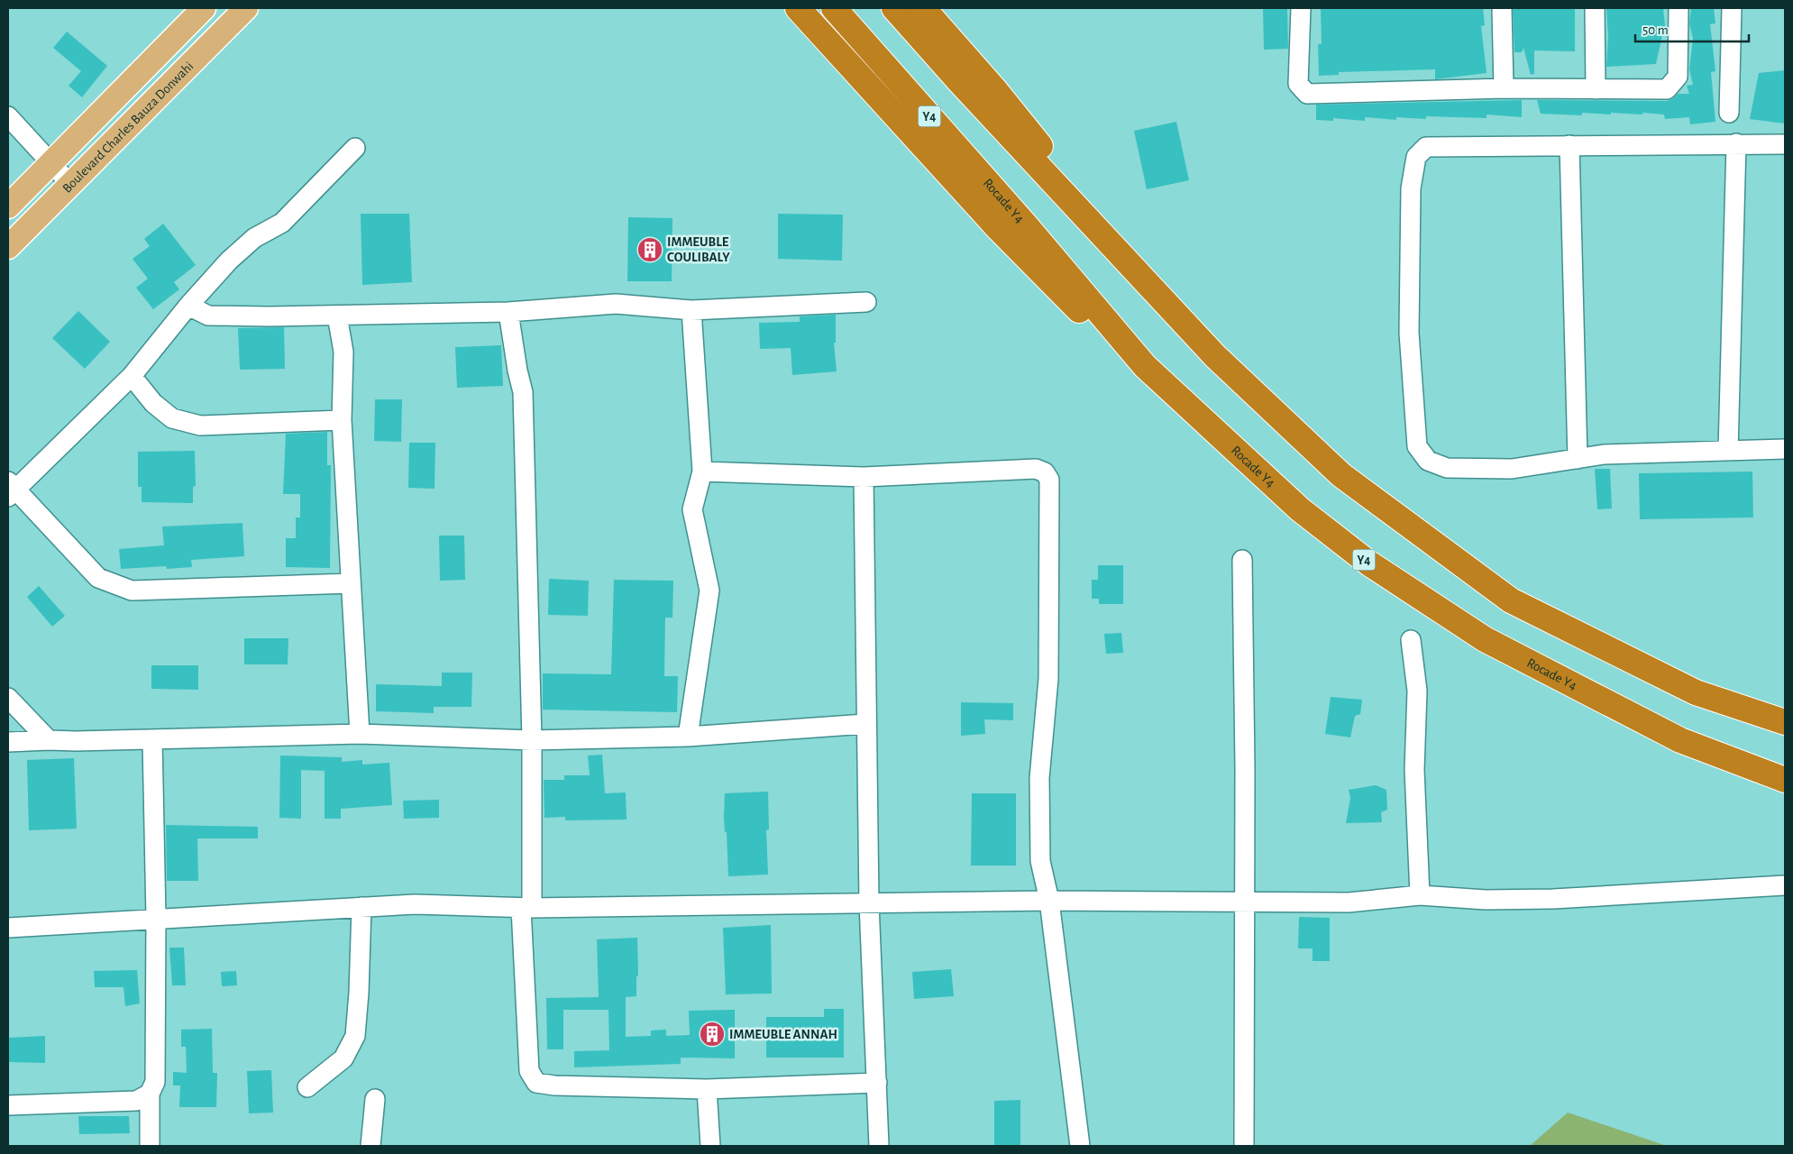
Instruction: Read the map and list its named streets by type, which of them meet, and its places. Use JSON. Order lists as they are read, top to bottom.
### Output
{
  "streets": {
    "highway": ["Y4", "Rocade Y4"],
    "main road": ["Boulevard Charles Bauza Donwahi"]
  },
  "places": {
    "building": ["IMMEUBLE COULIBALY", "IMMEUBLE ANNAH"]
  },
  "scale_bar": "50 m"
}
